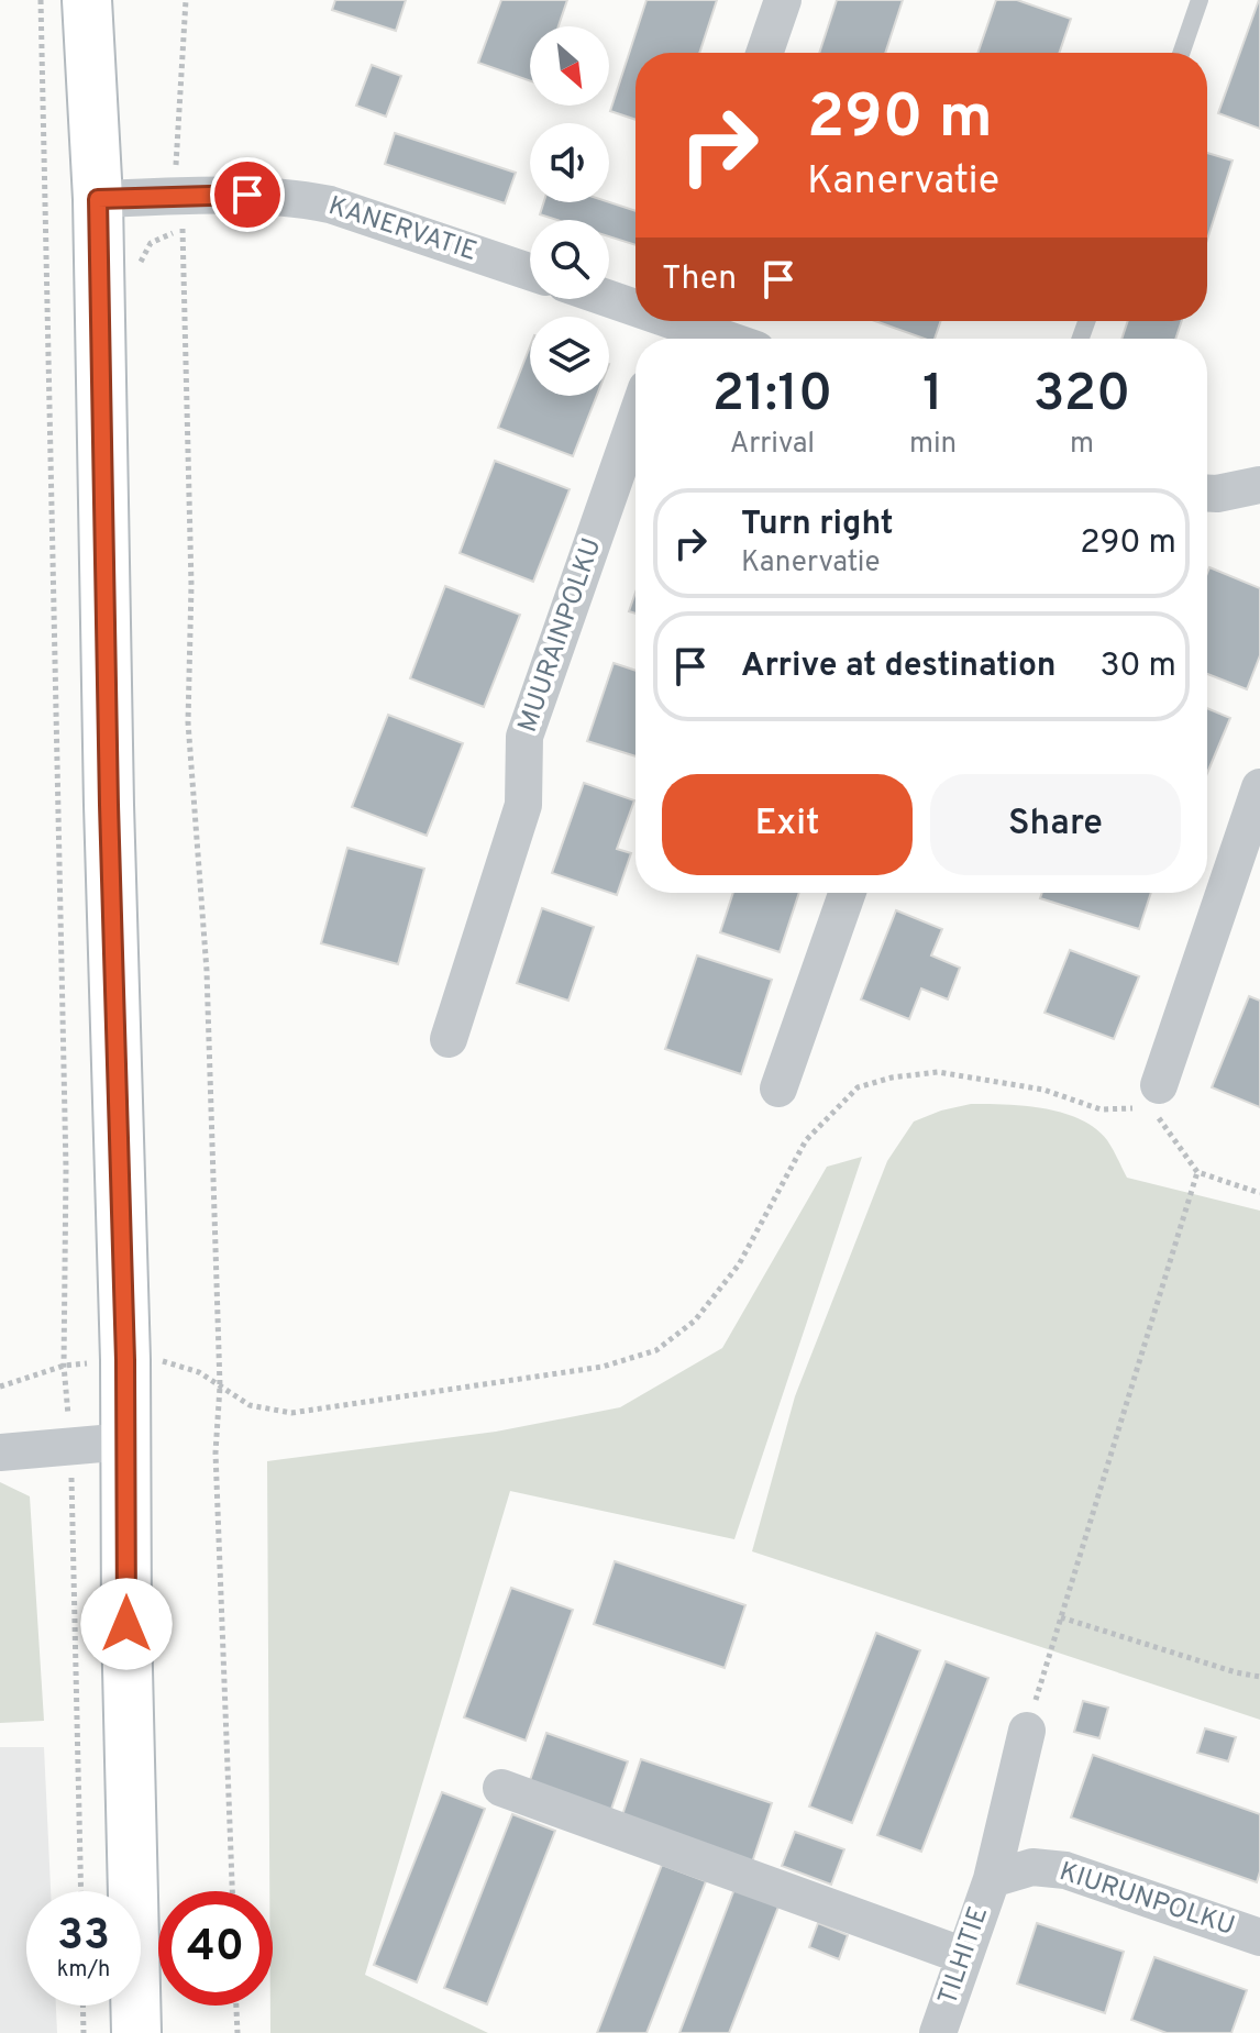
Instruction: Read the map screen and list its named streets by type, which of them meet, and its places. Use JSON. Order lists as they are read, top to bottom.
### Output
{
  "streets": {
    "street": [
      "KANERVATIE",
      "MUURAINPOLKU",
      "KIURUNPOLKU",
      "TILHITIE"
    ]
  },
  "crossings": [
    ["KIURUNPOLKU", "TILHITIE"]
  ],
  "north": "bottom right",
  "page": {
    "turn": ["290 m", "Kanervatie"],
    "then": "Then",
    "eta": [
      "21:10",
      "Arrival",
      "1",
      "min",
      "320",
      "m"
    ],
    "list": [
      {
        "name": "Turn right",
        "note": "Kanervatie",
        "value": "290 m"
      },
      {
        "name": "Arrive at destination",
        "value": "30 m"
      }
    ],
    "buttons": ["Exit", "Share"],
    "speed": "33 km/h",
    "limit": "40"
  }
}
